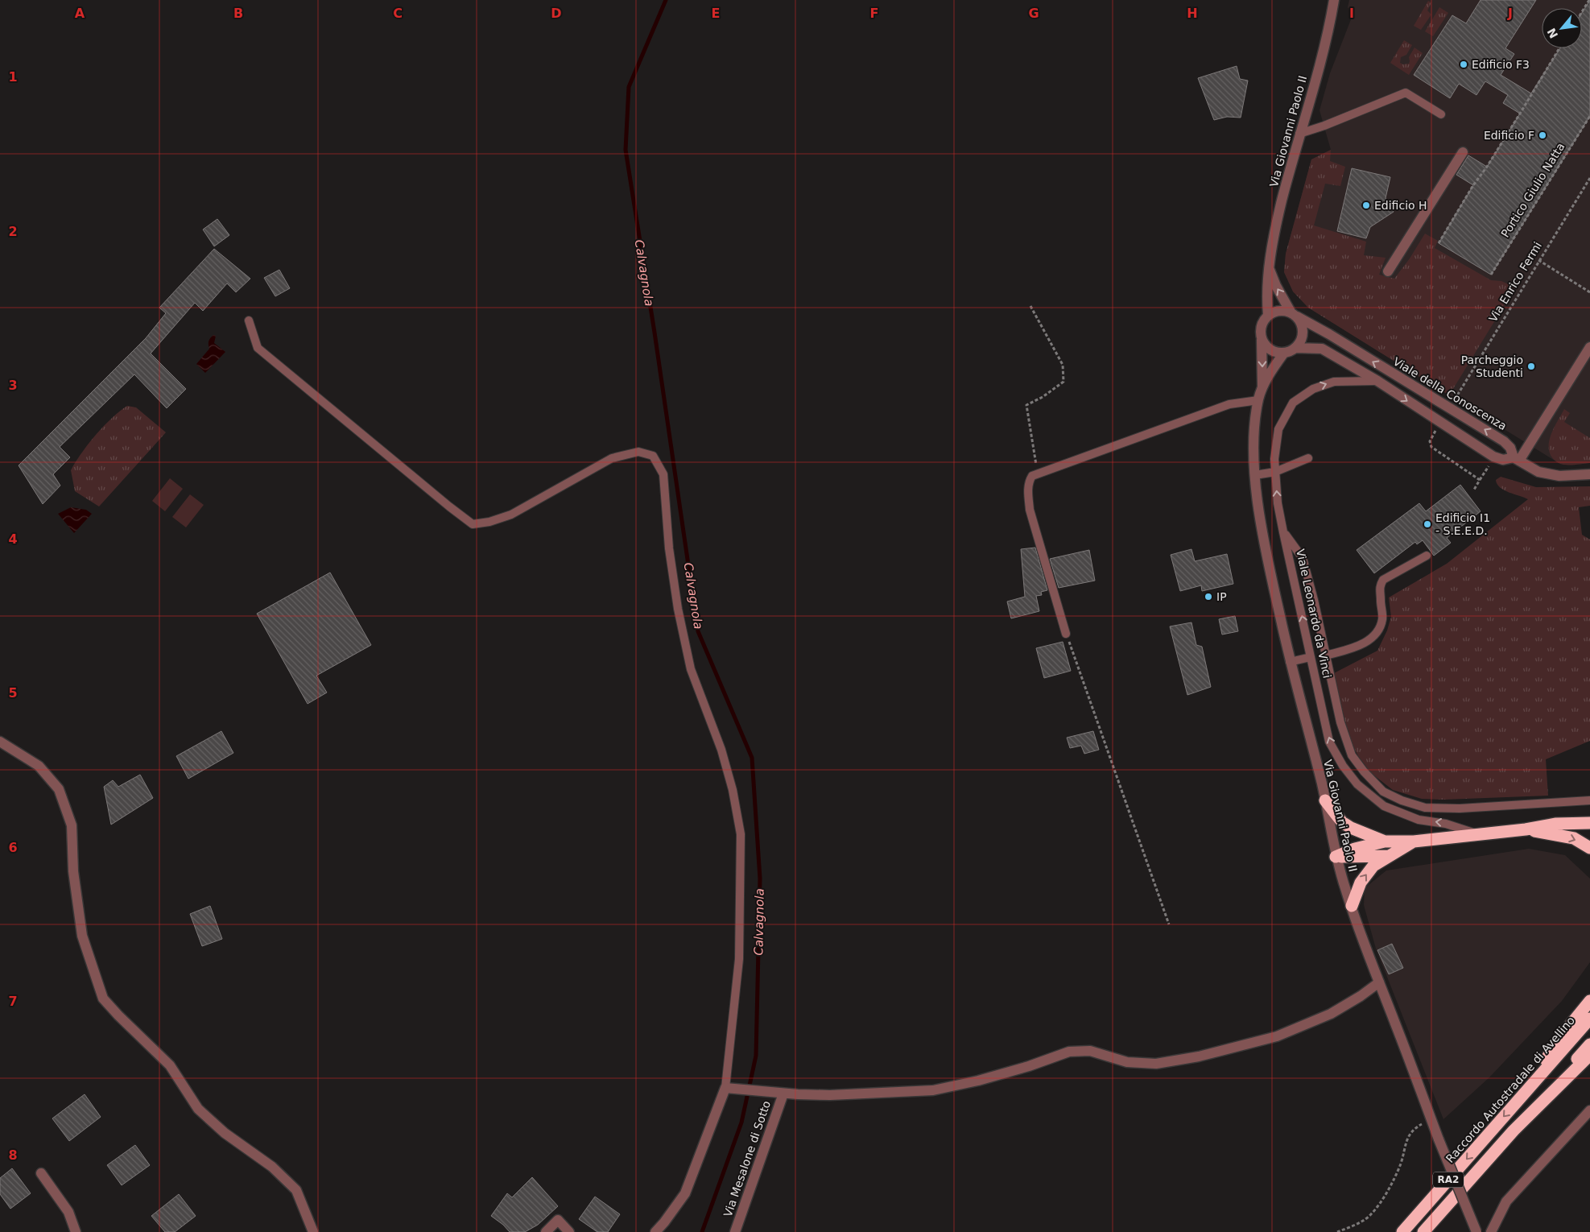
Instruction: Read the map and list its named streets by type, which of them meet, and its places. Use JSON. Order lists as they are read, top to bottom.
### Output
{
  "streets": {
    "highway": ["Raccordo Autostradale di Avellino", "RA2"],
    "street": ["Via Giovanni Paolo II", "Viale della Conoscenza", "Via Mesalone di Sotto"],
    "lane": ["Viale Leonardo da Vinci"],
    "path": ["Portico Giulio Natta", "Via Enrico Fermi"]
  },
  "crossings": [
    ["Via Giovanni Paolo II", "Viale della Conoscenza"],
    ["Via Enrico Fermi", "Viale della Conoscenza"]
  ],
  "water": ["Calvagnola"],
  "places": [
    "Edificio F3",
    "Edificio F",
    "Edificio H",
    "Parcheggio Studenti",
    "Edificio I1 - S.E.E.D.",
    "IP"
  ],
  "north": "bottom left",
  "grid": {
    "columns": [
      "A",
      "B",
      "C",
      "D",
      "E",
      "F",
      "G",
      "H",
      "I",
      "J"
    ],
    "rows": [
      "1",
      "2",
      "3",
      "4",
      "5",
      "6",
      "7",
      "8"
    ]
  }
}
